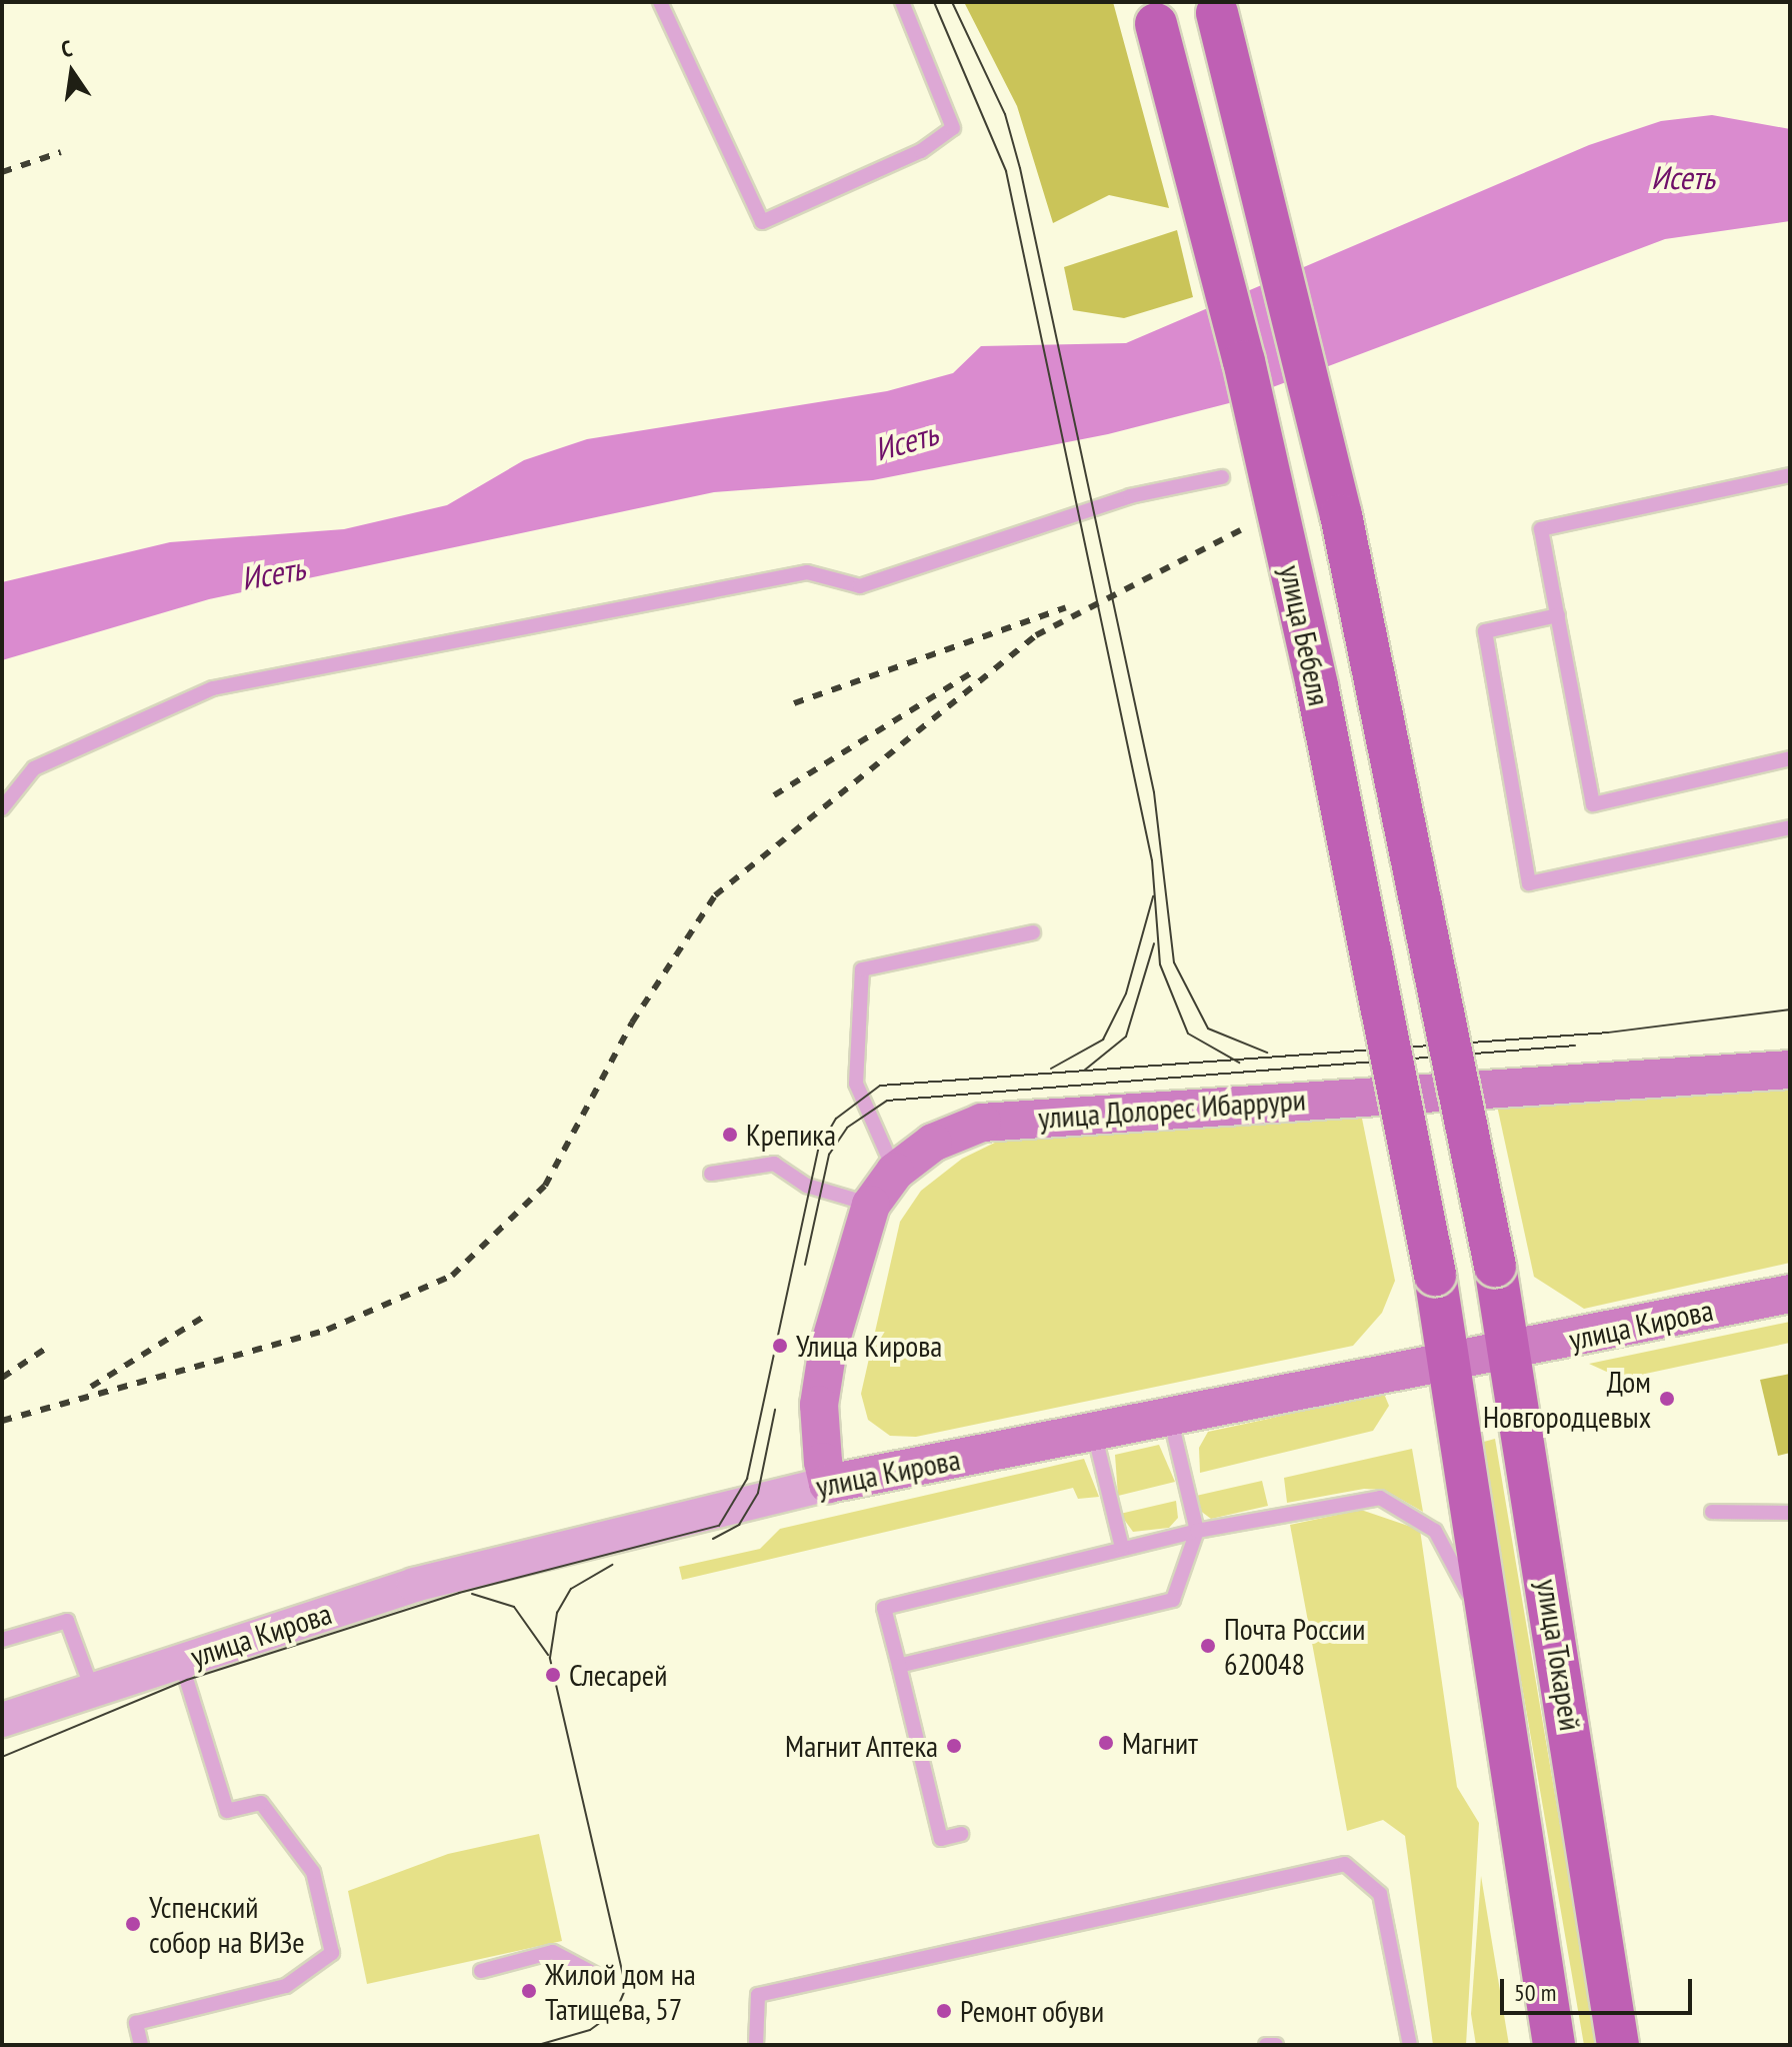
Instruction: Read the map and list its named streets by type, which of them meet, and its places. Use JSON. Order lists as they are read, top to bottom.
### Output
{
  "streets": {
    "main road": [
      "улица Бебеля",
      "улица Долорес Ибаррури",
      "улица Кирова",
      "улица Токарей"
    ]
  },
  "crossings": [
    ["улица Бебеля", "улица Токарей"],
    ["улица Долорес Ибаррури", "улица Кирова"],
    ["улица Кирова", "улица Токарей"]
  ],
  "water": ["Исеть"],
  "places": [
    "Крепика",
    "Улица Кирова",
    "Дом Новгородцевых",
    "Почта России 620048",
    "Слесарей",
    "Магнит",
    "Магнит Аптека",
    "Успенский собор на ВИЗе",
    "Жилой дом на Татищева, 57",
    "Ремонт обуви"
  ],
  "scale_bar": "50 m",
  "north": "top"
}
